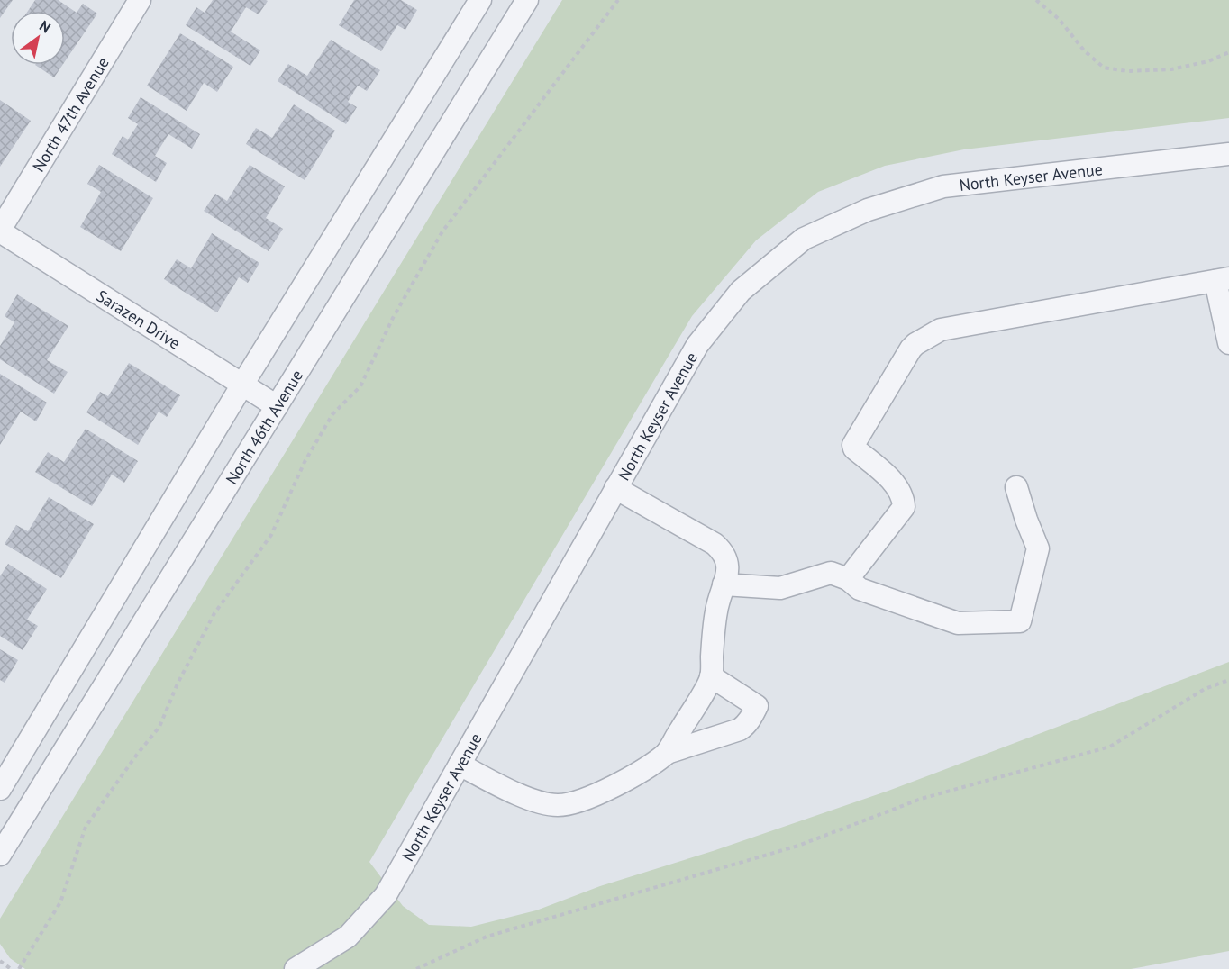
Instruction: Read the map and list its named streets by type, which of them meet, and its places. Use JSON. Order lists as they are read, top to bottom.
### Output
{
  "streets": {
    "street": [
      "North 47th Avenue",
      "North Keyser Avenue",
      "Sarazen Drive",
      "North 46th Avenue"
    ]
  },
  "crossings": [
    ["North 47th Avenue", "Sarazen Drive"],
    ["Sarazen Drive", "North 46th Avenue"]
  ],
  "north": "top right"
}
